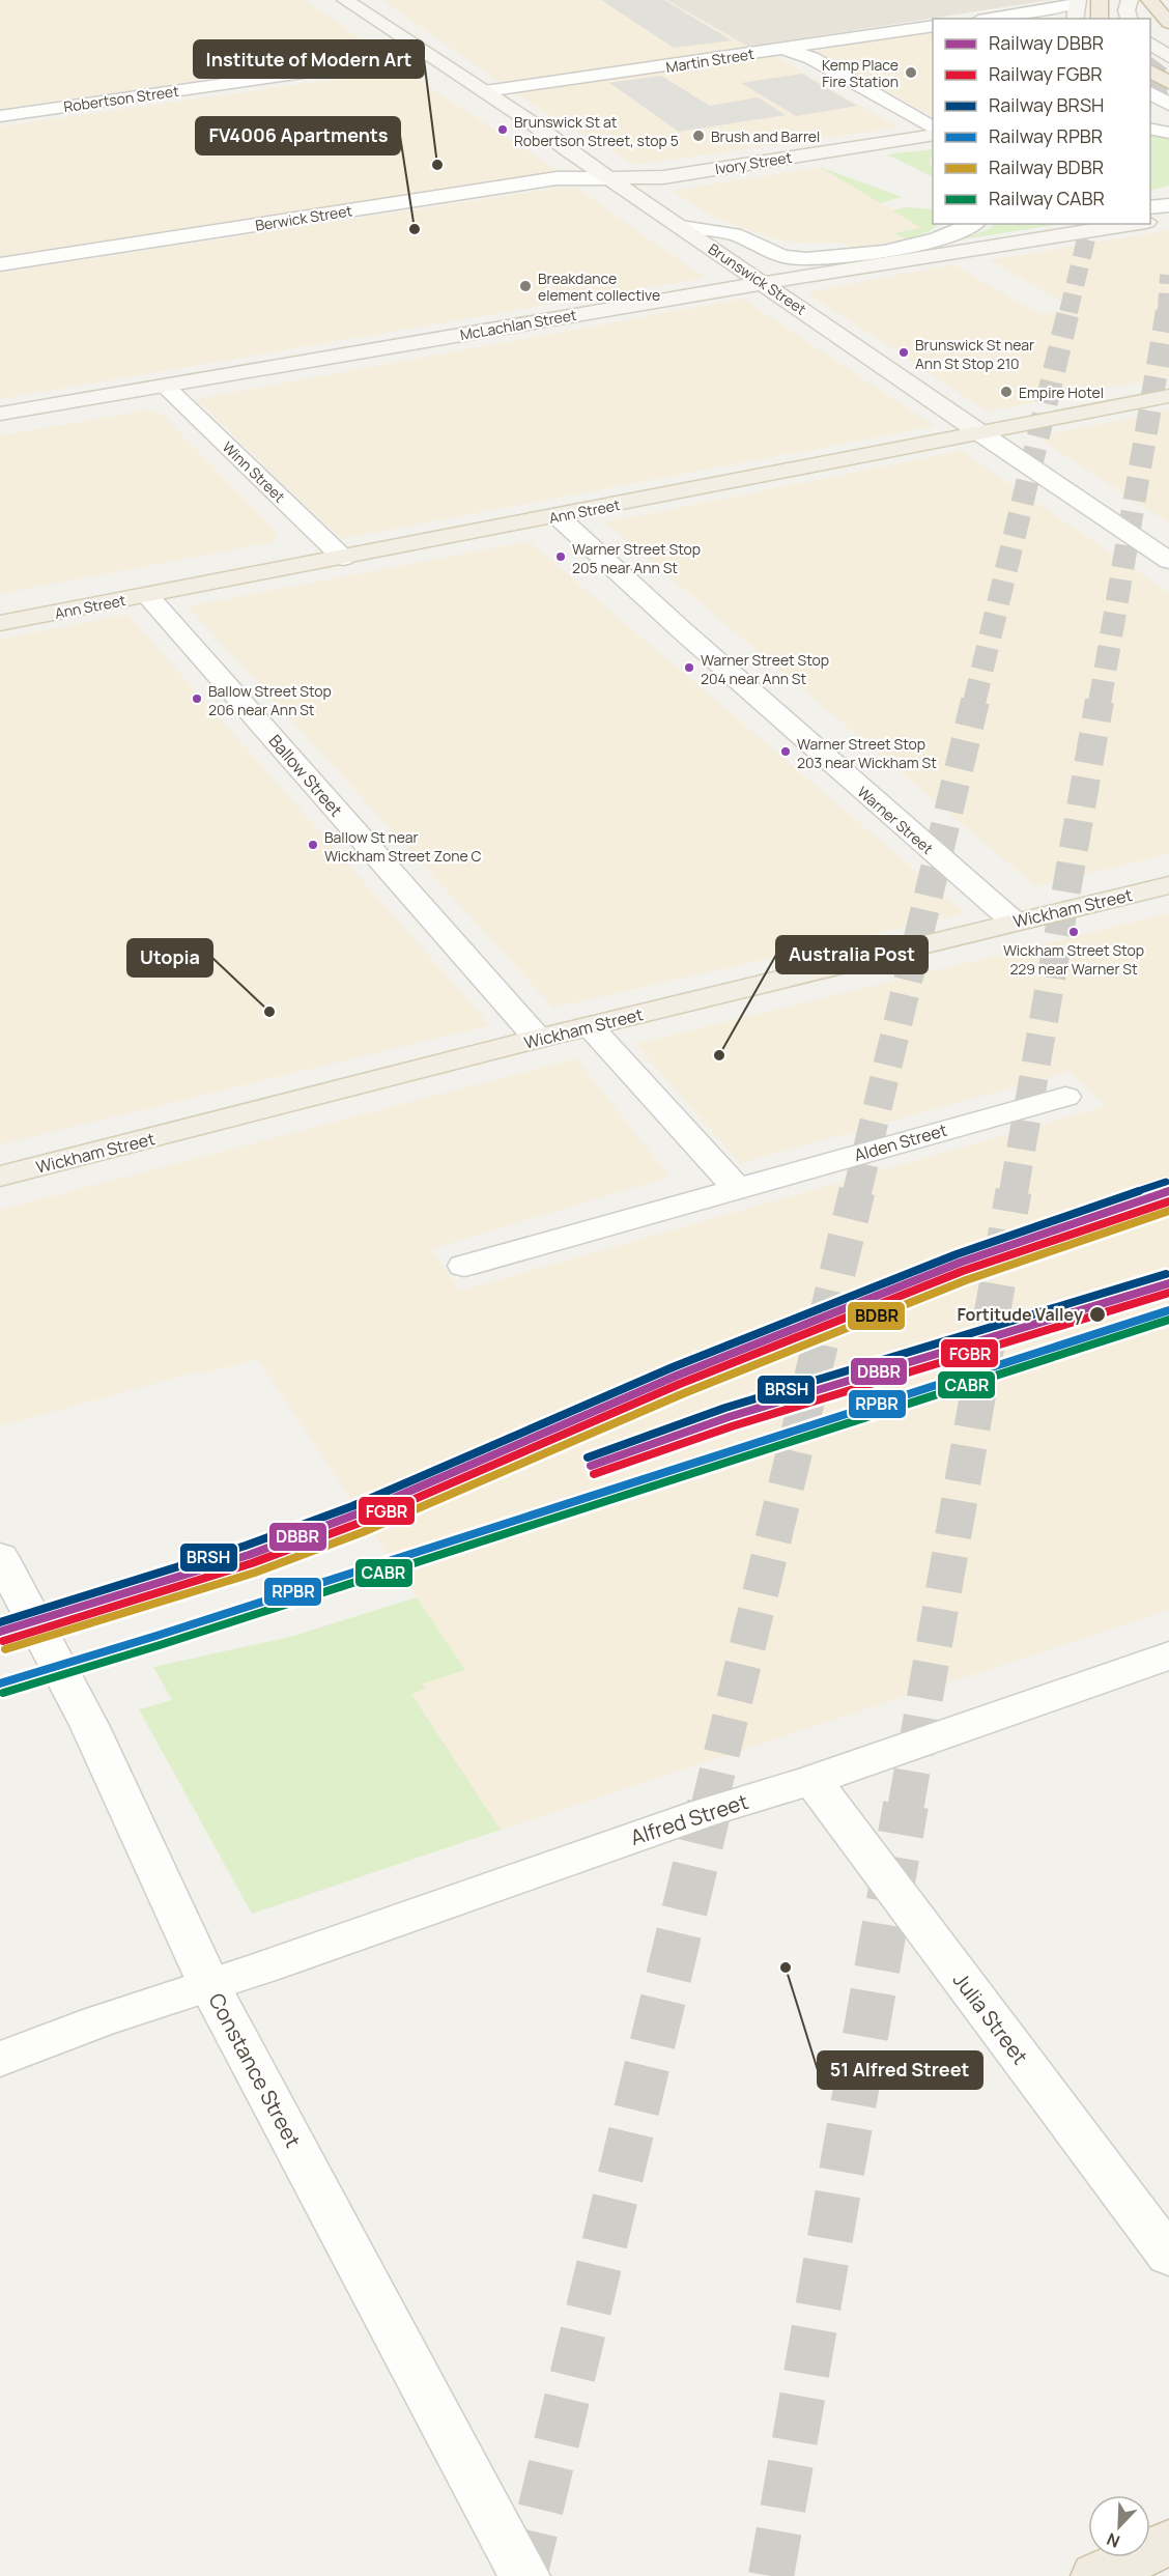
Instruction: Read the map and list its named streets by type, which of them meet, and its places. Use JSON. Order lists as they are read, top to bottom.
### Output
{
  "streets": {
    "main road": [
      "Ivory Street",
      "Brunswick Street",
      "McLachlan Street",
      "Ann Street",
      "Wickham Street"
    ],
    "street": [
      "Martin Street",
      "Robertson Street",
      "Berwick Street",
      "Winn Street",
      "Ballow Street",
      "Warner Street",
      "Alden Street",
      "Alfred Street",
      "Julia Street",
      "Constance Street"
    ]
  },
  "crossings": [
    ["Martin Street", "Brunswick Street"],
    ["Robertson Street", "Brunswick Street"],
    ["Ivory Street", "Berwick Street"],
    ["Ivory Street", "Brunswick Street"],
    ["Berwick Street", "Brunswick Street"],
    ["Brunswick Street", "McLachlan Street"],
    ["Brunswick Street", "Ann Street"],
    ["McLachlan Street", "Winn Street"],
    ["Winn Street", "Ann Street"],
    ["Ann Street", "Ballow Street"],
    ["Ann Street", "Warner Street"],
    ["Ballow Street", "Wickham Street"],
    ["Warner Street", "Wickham Street"],
    ["Alfred Street", "Julia Street"],
    ["Alfred Street", "Constance Street"]
  ],
  "places": [
    "Kemp Place Fire Station",
    "Brunswick St at Robertson Street, stop 5",
    "Brush and Barrel",
    "Institute of Modern Art",
    "FV4006 Apartments",
    "Breakdance element collective",
    "Brunswick St near Ann St Stop 210",
    "Empire Hotel",
    "Warner Street Stop 205 near Ann St",
    "Warner Street Stop 204 near Ann St",
    "Ballow Street Stop 206 near Ann St",
    "Warner Street Stop 203 near Wickham St",
    "Ballow St near Wickham Street Zone C",
    "Wickham Street Stop 229 near Warner St",
    "Utopia",
    "Australia Post",
    "Fortitude Valley",
    "51 Alfred Street"
  ],
  "lines": [
    "rail line BRSH",
    "rail line DBBR",
    "rail line FGBR",
    "rail line BDBR",
    "rail line RPBR",
    "rail line CABR"
  ],
  "legend": [
    "Railway DBBR",
    "Railway FGBR",
    "Railway BRSH",
    "Railway RPBR",
    "Railway BDBR",
    "Railway CABR"
  ],
  "north": "bottom left"
}
